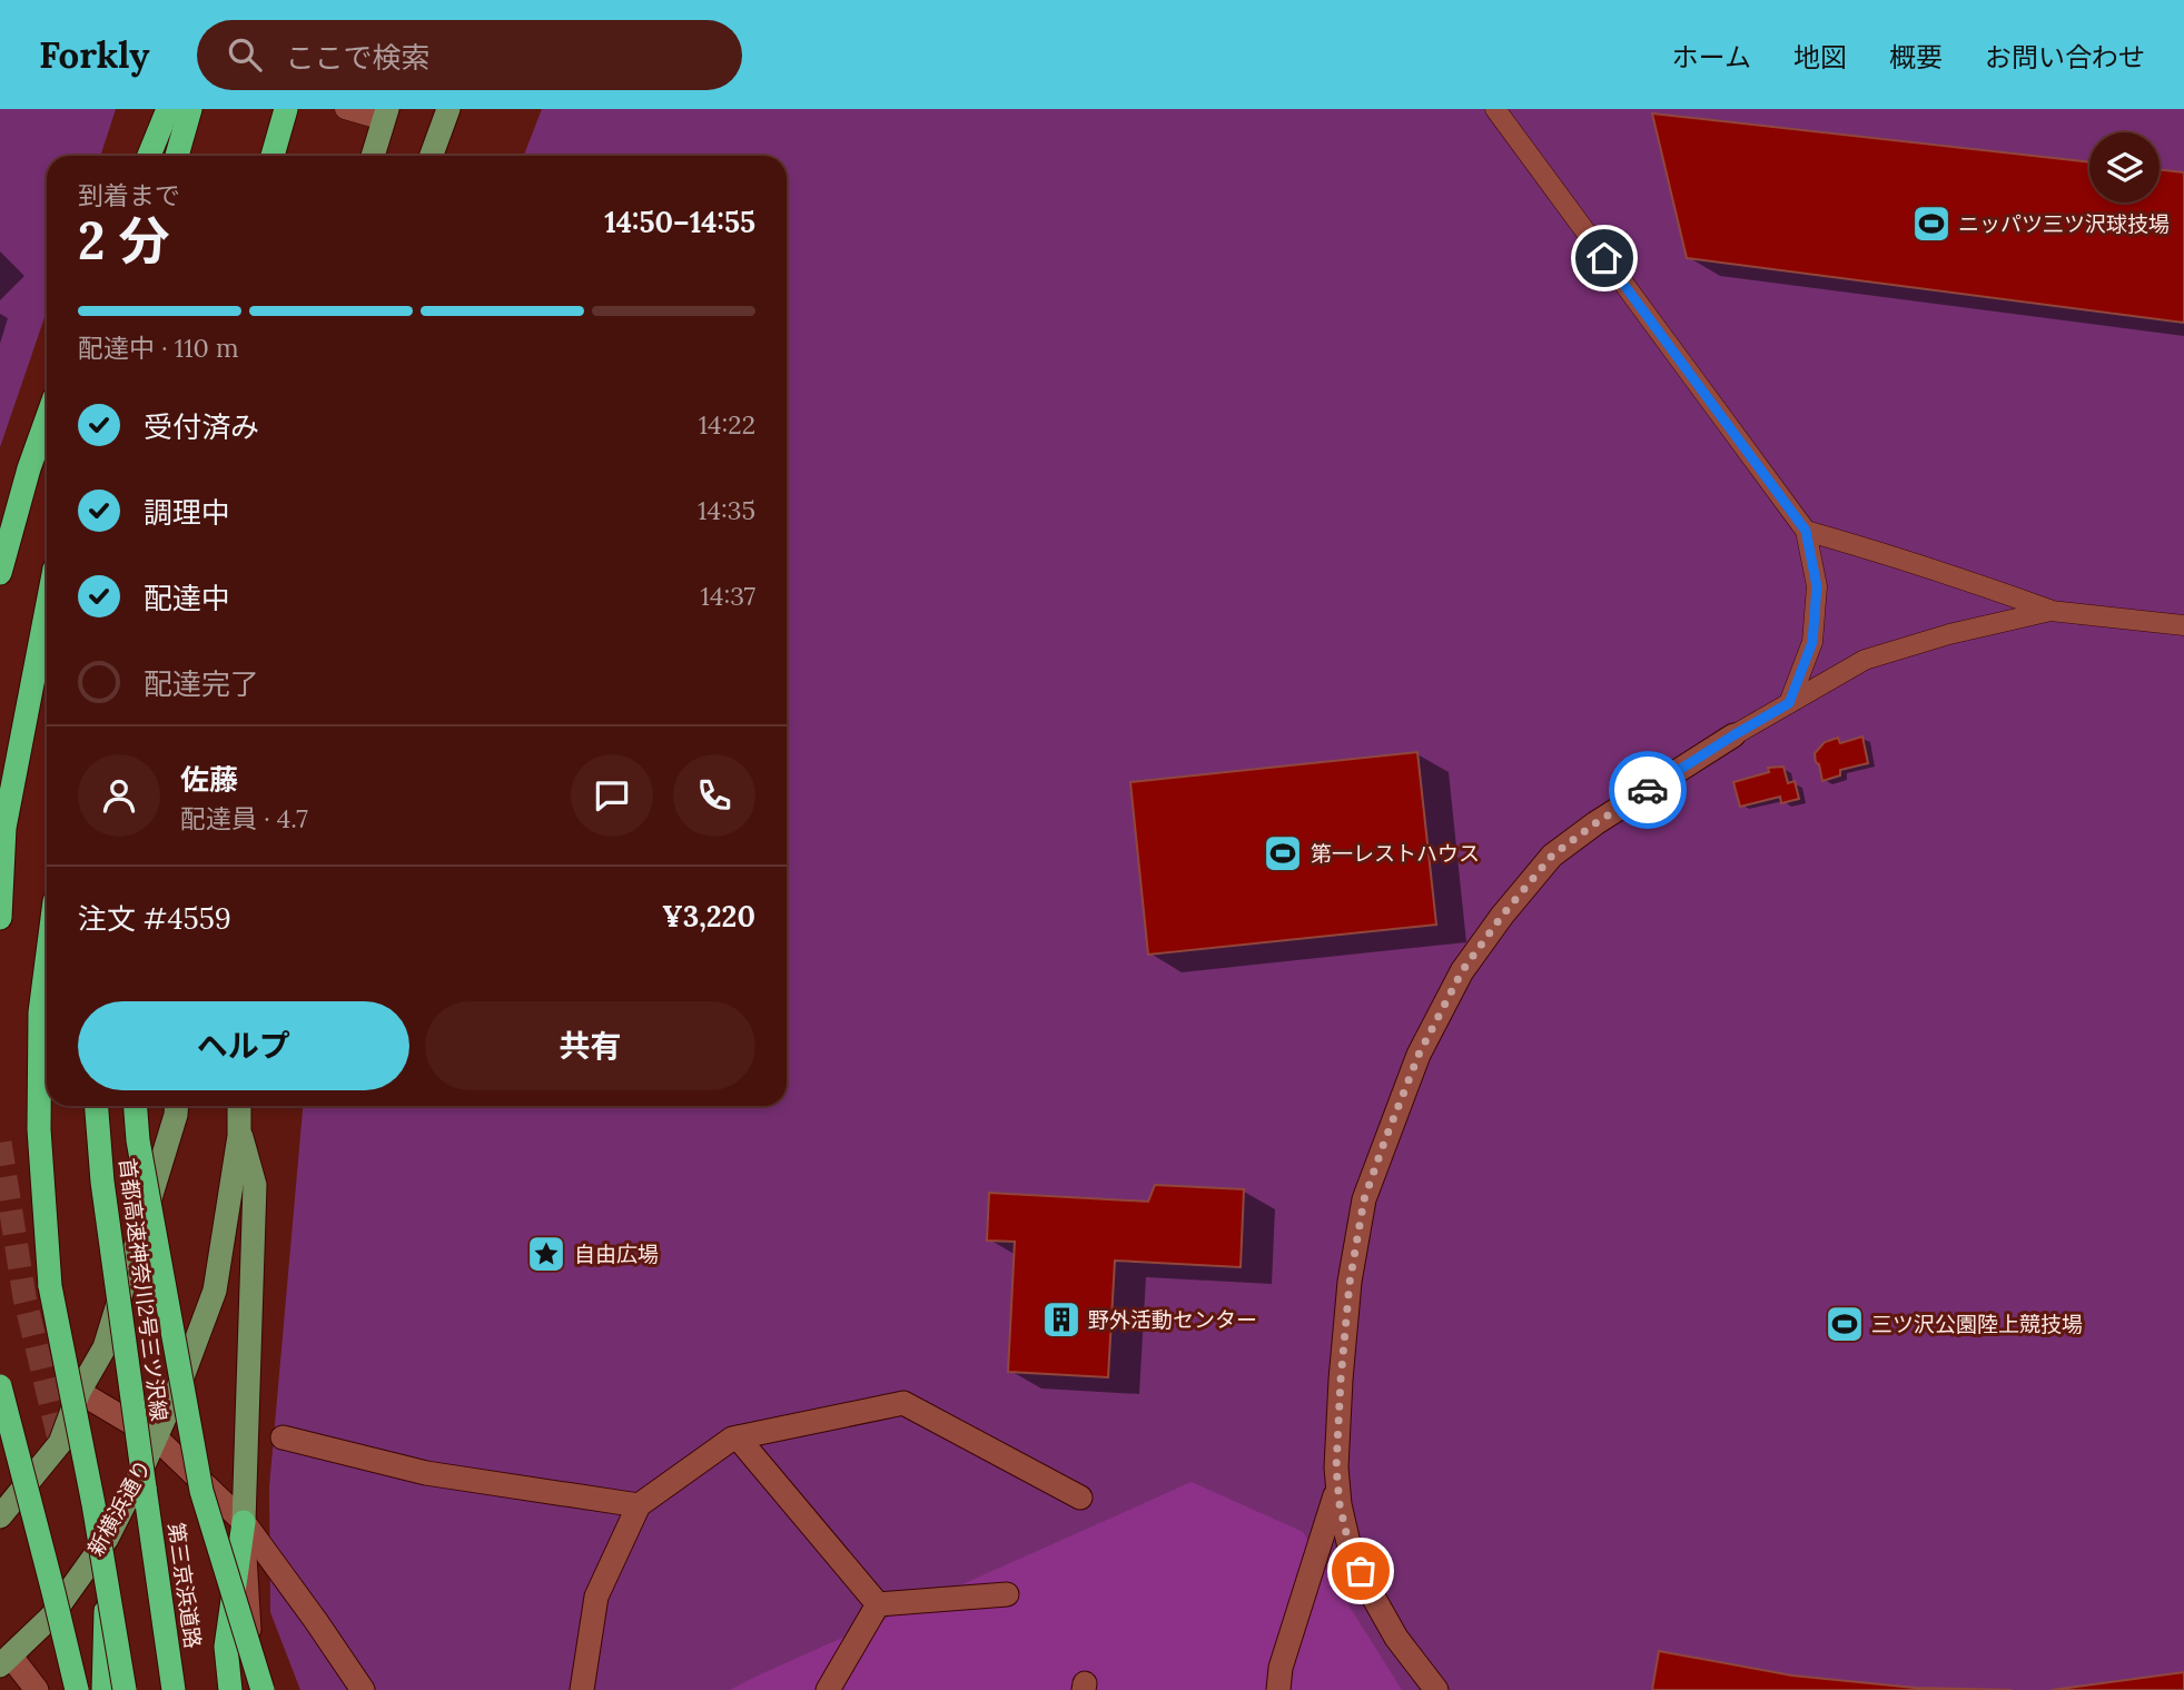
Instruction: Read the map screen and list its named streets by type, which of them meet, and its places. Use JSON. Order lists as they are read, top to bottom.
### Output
{
  "streets": {
    "highway": ["首都高速神奈川2号三ツ沢線", "第三京浜道路"],
    "main road": ["新横浜通り"]
  },
  "crossings": [
    ["首都高速神奈川2号三ツ沢線", "第三京浜道路"]
  ],
  "places": {
    "sports": ["ニッパツ三ツ沢球技場", "第一レストハウス", "三ツ沢公園陸上競技場"],
    "place": ["自由広場"],
    "building": ["野外活動センター"]
  },
  "page": {
    "header": "Forkly",
    "search": "ここで検索",
    "nav": [
      "ホーム",
      "地図",
      "概要",
      "お問い合わせ"
    ],
    "heading": ["2 分", "到着まで", "14:50–14:55"],
    "panel": [
      "佐藤",
      "配達員 · 4.7",
      "注文 #4559",
      "¥3,220"
    ],
    "bar": "配達中 · 110 m",
    "list": [
      ["受付済み", "14:22"],
      ["調理中", "14:35"],
      ["配達中", "14:37"],
      "配達完了"
    ],
    "buttons": ["ヘルプ", "共有"]
  }
}
